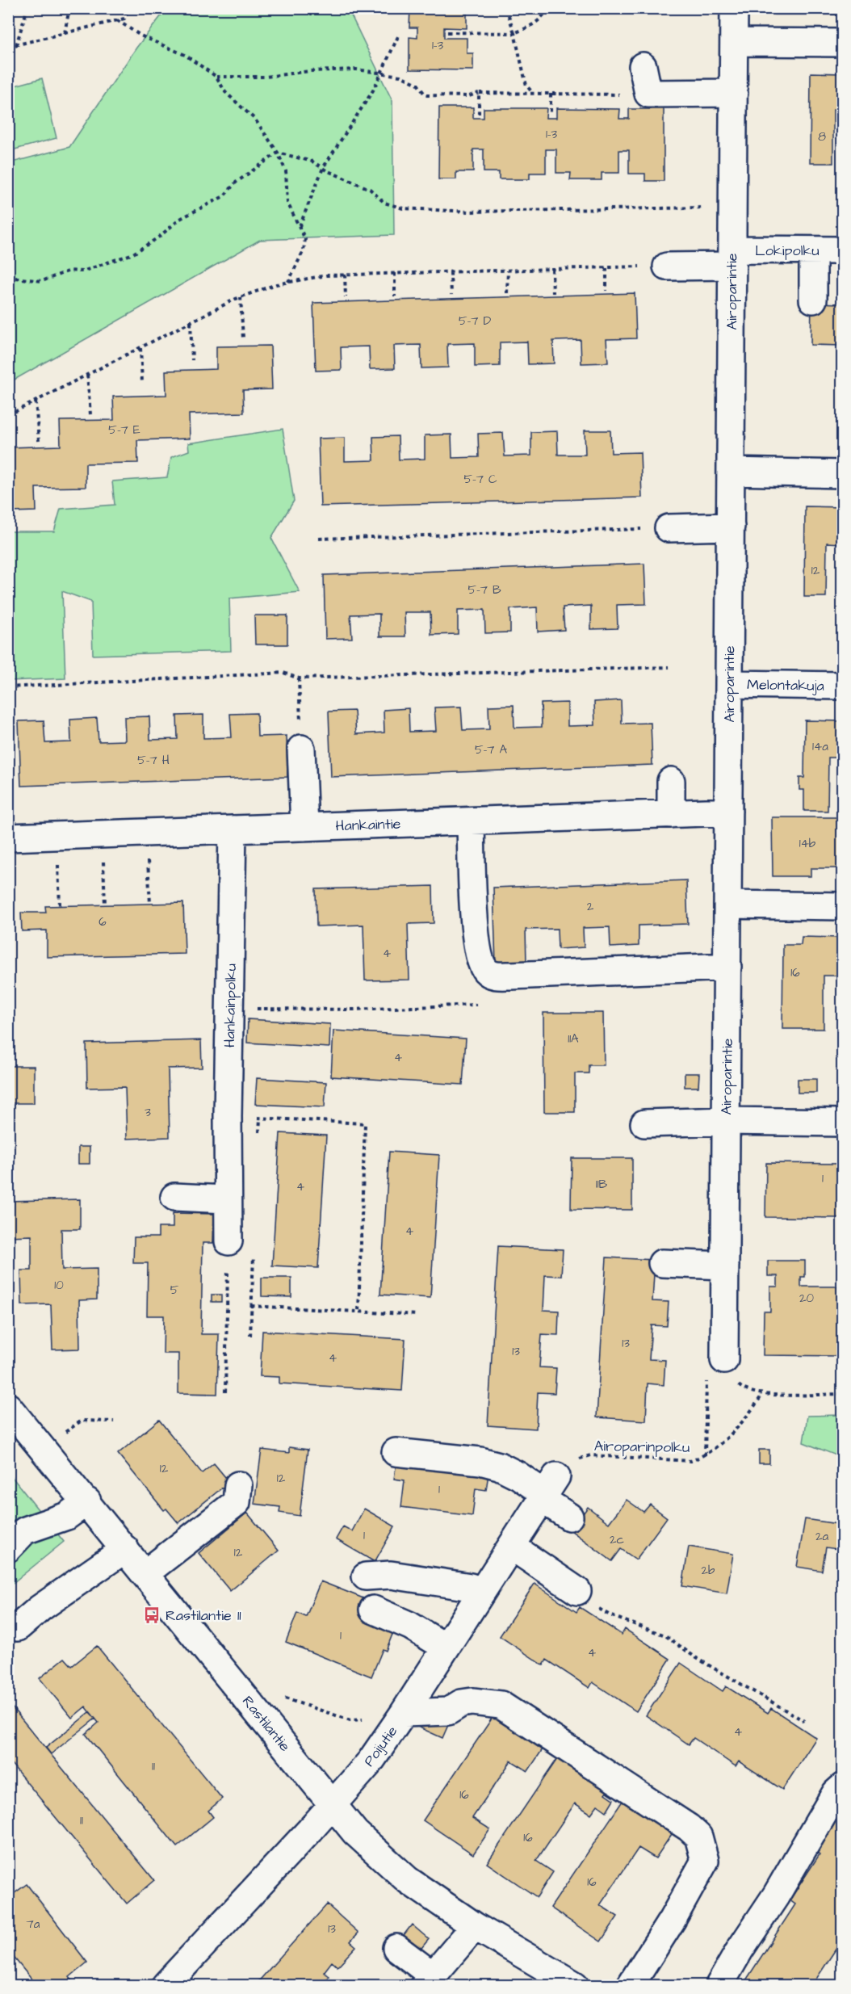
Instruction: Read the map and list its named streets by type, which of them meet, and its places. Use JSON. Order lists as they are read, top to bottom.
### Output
{
  "streets": {
    "street": [
      "Lokipolku",
      "Airoparintie",
      "Melontakuja",
      "Hankaintie",
      "Hankainpolku",
      "Rastilantie",
      "Poijutie"
    ],
    "path": ["Airoparinpolku"]
  },
  "crossings": [
    ["Lokipolku", "Airoparintie"],
    ["Airoparintie", "Melontakuja"],
    ["Airoparintie", "Hankaintie"],
    ["Airoparintie", "Airoparinpolku"],
    ["Hankaintie", "Hankainpolku"],
    ["Airoparinpolku", "Poijutie"],
    ["Rastilantie", "Poijutie"]
  ],
  "places": {
    "bus stop": ["Rastilantie 11"]
  },
  "house_numbers": [
    "1-3",
    "1-3",
    "8",
    "5-7 D",
    "5-7 E",
    "5-7 C",
    "12",
    "5-7 B",
    "14a",
    "5-7 A",
    "5-7 H",
    "14b",
    "2",
    "6",
    "4",
    "16",
    "11A",
    "4",
    "3",
    "1",
    "11B",
    "4",
    "4",
    "10",
    "5",
    "20",
    "13",
    "13",
    "4",
    "12",
    "12",
    "1",
    "1",
    "2a",
    "2c",
    "12",
    "2b",
    "1",
    "4",
    "4",
    "11",
    "16",
    "11",
    "16",
    "16",
    "7a",
    "13"
  ]
}
